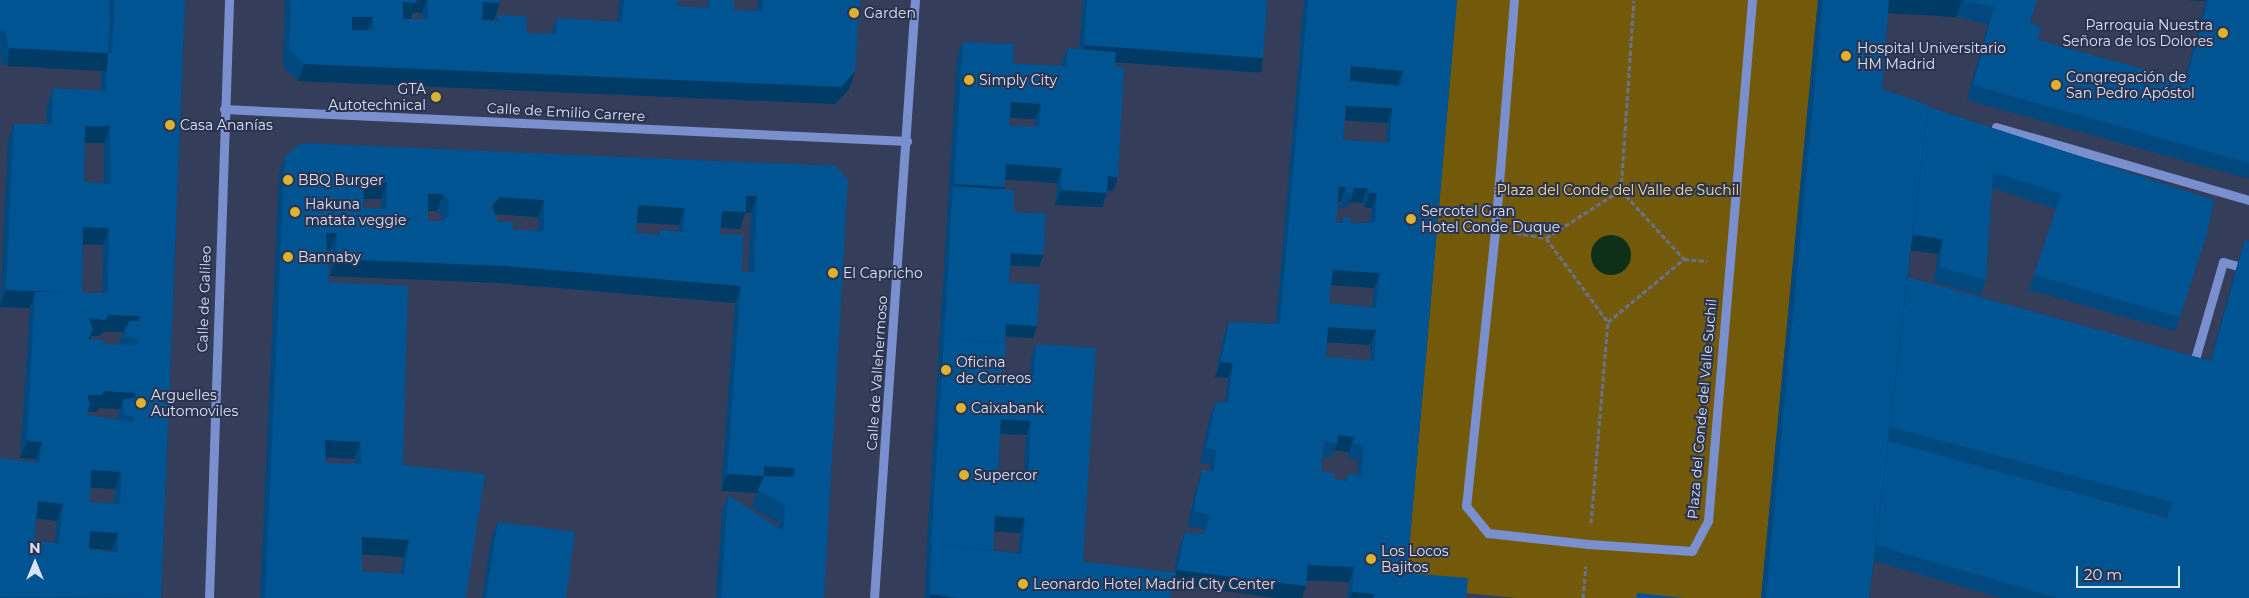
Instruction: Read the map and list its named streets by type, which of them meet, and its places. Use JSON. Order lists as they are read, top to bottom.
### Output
{
  "streets": {
    "street": [
      "Calle de Emilio Carrere",
      "Calle de Galileo",
      "Calle de Vallehermoso",
      "Plaza del Conde del Valle Suchil"
    ]
  },
  "crossings": [
    ["Calle de Emilio Carrere", "Calle de Galileo"],
    ["Calle de Emilio Carrere", "Calle de Vallehermoso"]
  ],
  "parks": ["Plaza del Conde del Valle de Suchil"],
  "places": [
    "Garden",
    "Parroquia Nuestra Señora de los Dolores",
    "Hospital Universitario HM Madrid",
    "Simply City",
    "Congregación de San Pedro Apóstol",
    "GTA Autotechnical",
    "Casa Ananías",
    "BBQ Burger",
    "Hakuna matata veggie",
    "Sercotel Gran Hotel Conde Duque",
    "Bannaby",
    "El Capricho",
    "Oficina de Correos",
    "Arguelles Automoviles",
    "Caixabank",
    "Supercor",
    "Los Locos Bajitos",
    "Leonardo Hotel Madrid City Center"
  ],
  "scale_bar": "20 m",
  "north": "top"
}
